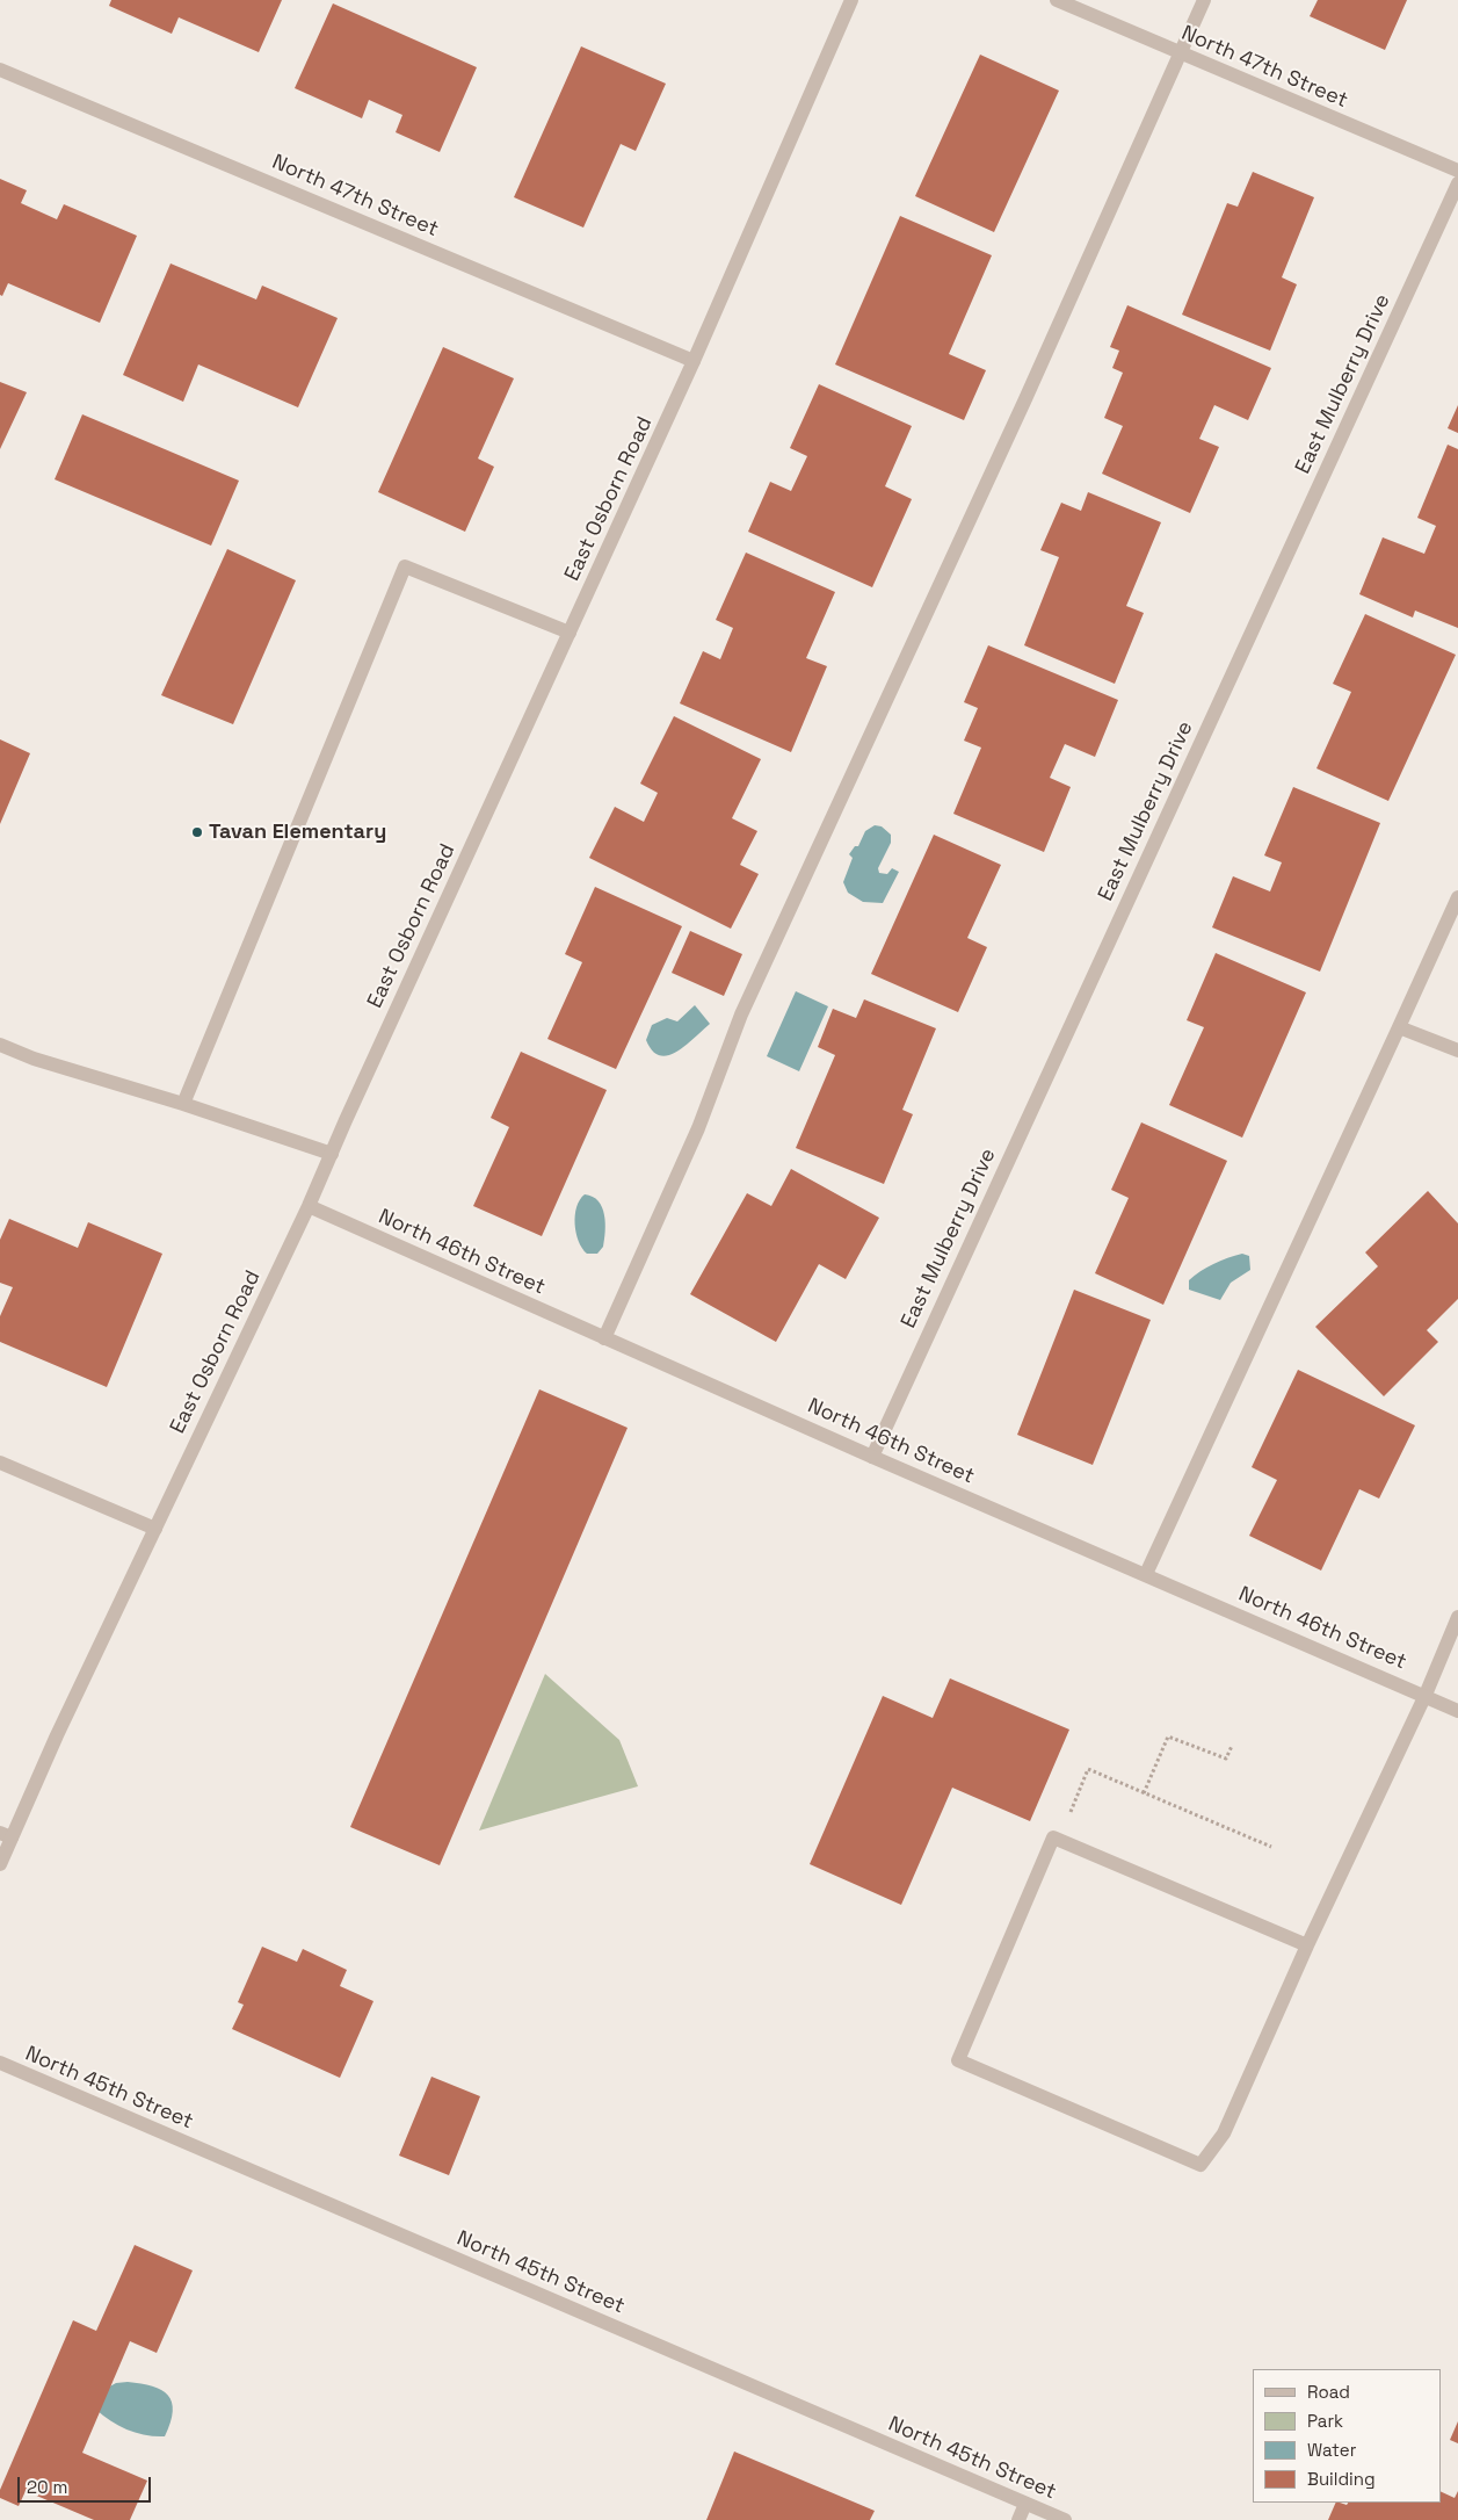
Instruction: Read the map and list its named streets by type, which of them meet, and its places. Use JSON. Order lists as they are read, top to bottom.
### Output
{
  "streets": {
    "street": [
      "North 47th Street",
      "East Mulberry Drive",
      "East Osborn Road",
      "North 46th Street",
      "North 45th Street"
    ]
  },
  "crossings": [
    ["North 47th Street", "East Osborn Road"],
    ["East Mulberry Drive", "North 46th Street"],
    ["East Osborn Road", "North 46th Street"]
  ],
  "places": ["Tavan Elementary"],
  "legend": [
    "Road",
    "Park",
    "Water",
    "Building"
  ],
  "scale_bar": "20 m"
}
